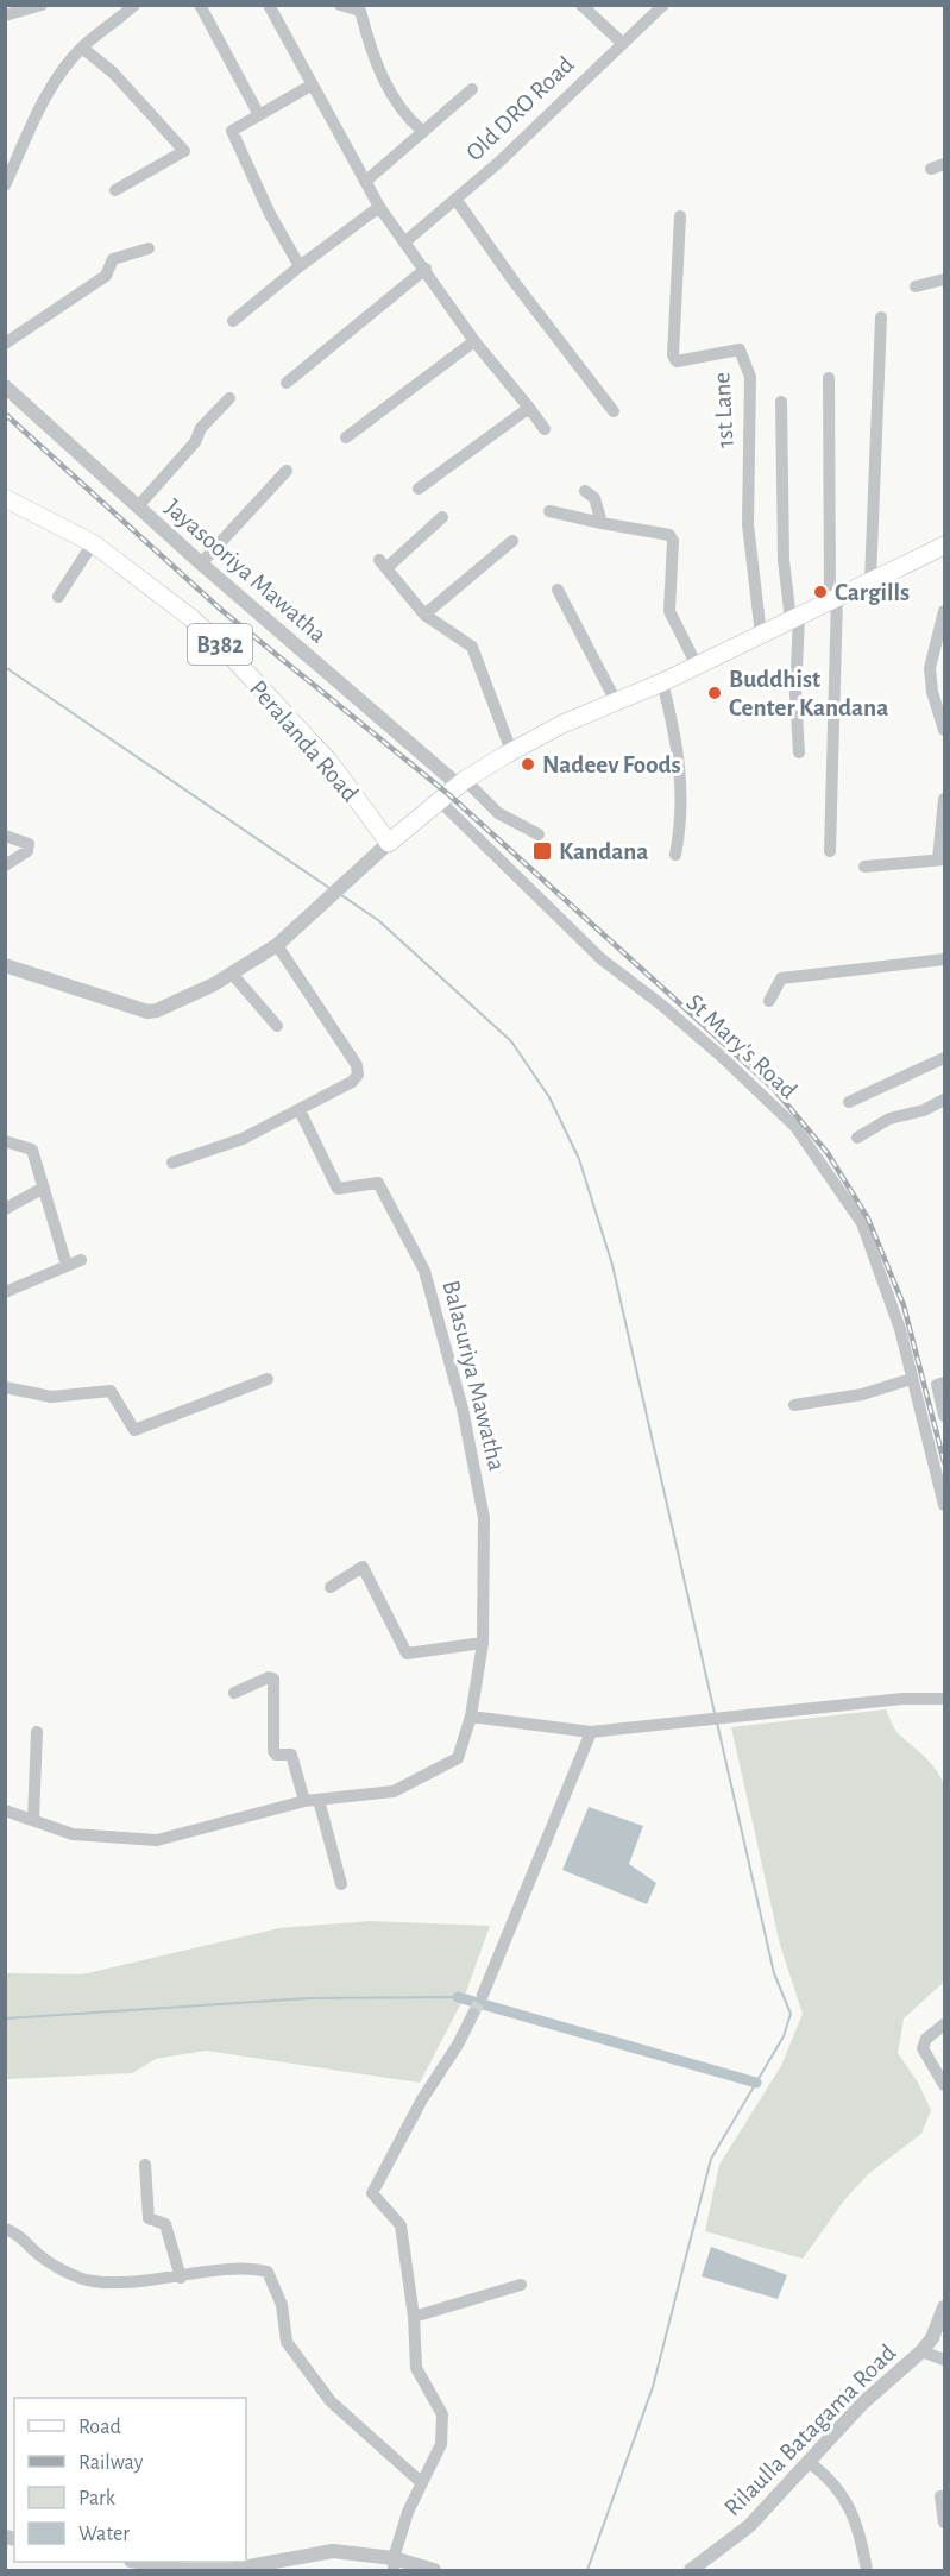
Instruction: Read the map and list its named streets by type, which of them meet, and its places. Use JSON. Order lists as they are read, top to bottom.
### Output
{
  "streets": {
    "main road": ["B382", "Peralanda Road"],
    "street": [
      "Old DRO Road",
      "1st Lane",
      "Jayasooriya Mawatha",
      "St Mary's Road",
      "Balasuriya Mawatha",
      "Rilaulla Batagama Road"
    ]
  },
  "places": {
    "other": ["Cargills", "Buddhist Center Kandana", "Nadeev Foods"],
    "transit": ["Kandana"]
  },
  "legend": [
    "Road",
    "Railway",
    "Park",
    "Water"
  ]
}
